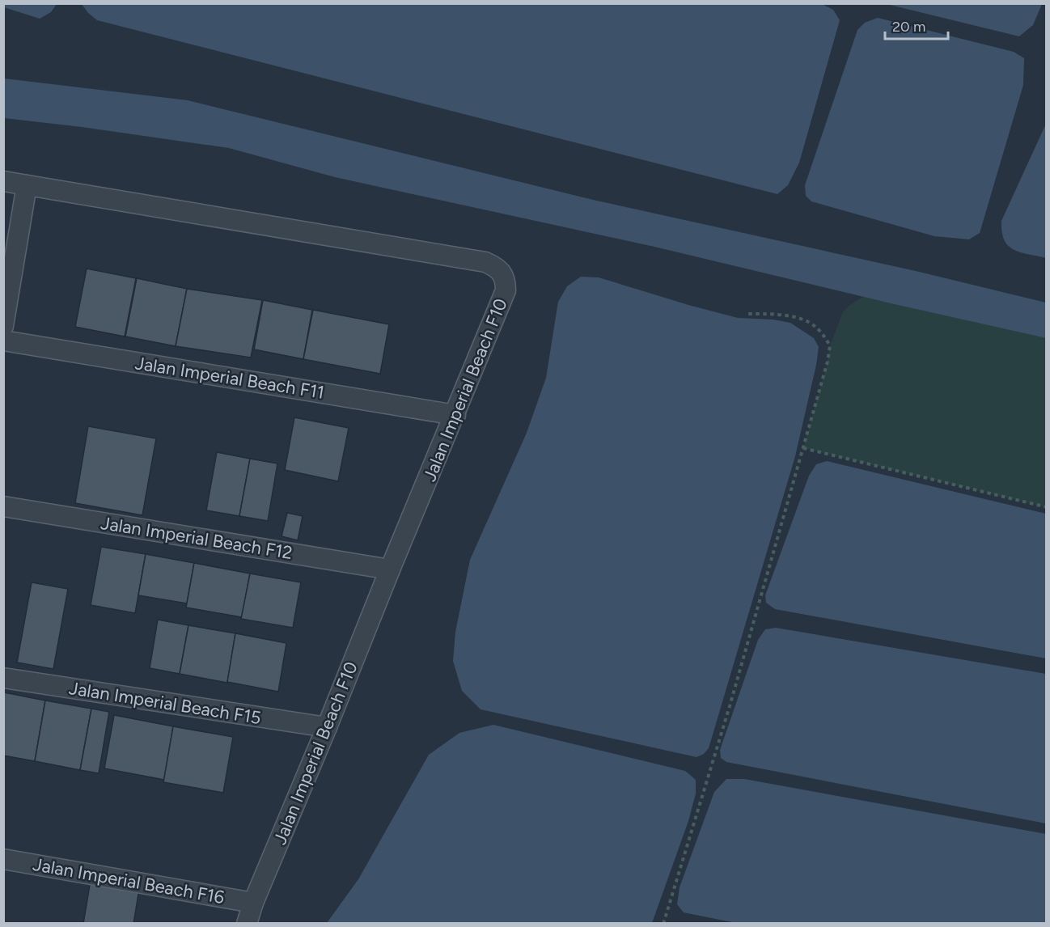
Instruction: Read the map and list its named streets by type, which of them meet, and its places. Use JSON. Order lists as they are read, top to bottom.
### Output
{
  "streets": {
    "street": [
      "Jalan Imperial Beach F11",
      "Jalan Imperial Beach F10",
      "Jalan Imperial Beach F12",
      "Jalan Imperial Beach F15",
      "Jalan Imperial Beach F16"
    ]
  },
  "crossings": [
    ["Jalan Imperial Beach F11", "Jalan Imperial Beach F10"],
    ["Jalan Imperial Beach F10", "Jalan Imperial Beach F12"],
    ["Jalan Imperial Beach F10", "Jalan Imperial Beach F15"],
    ["Jalan Imperial Beach F10", "Jalan Imperial Beach F16"]
  ],
  "scale_bar": "20 m"
}
